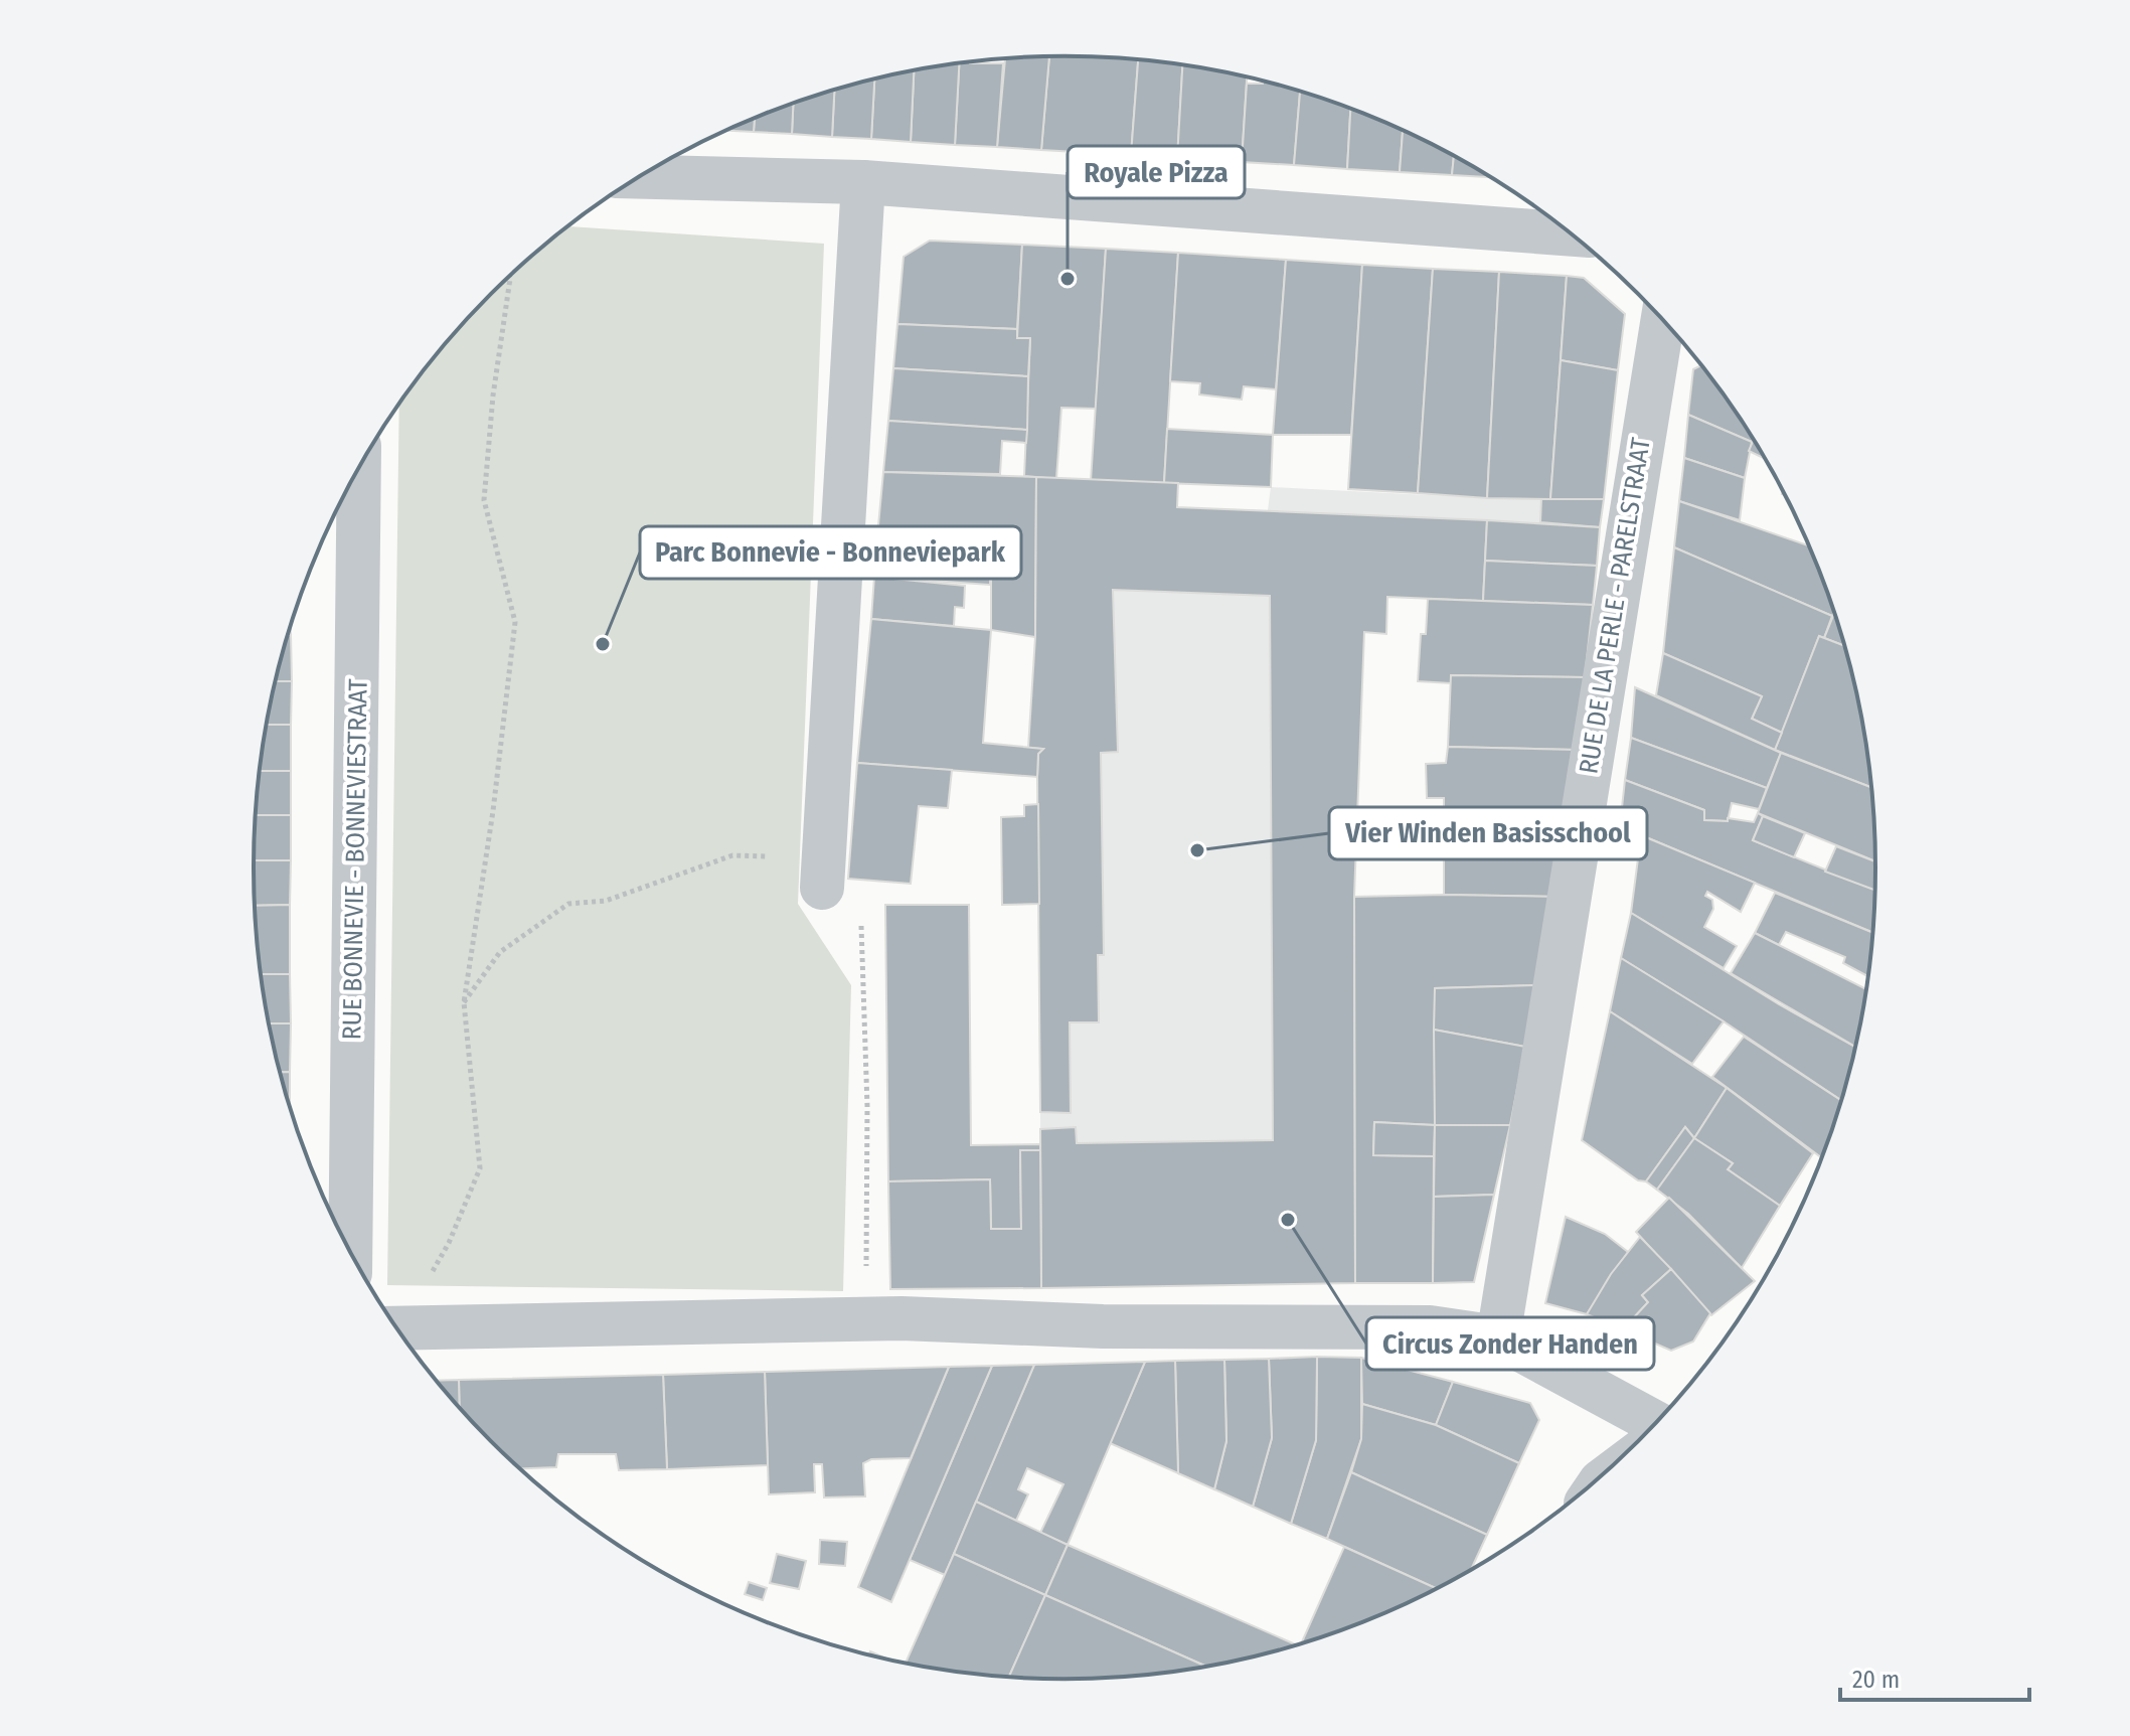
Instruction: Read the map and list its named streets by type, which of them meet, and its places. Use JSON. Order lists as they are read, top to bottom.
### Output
{
  "streets": {
    "street": ["RUE DE LA PERLE - PARELSTRAAT", "RUE BONNEVIE - BONNEVIESTRAAT"]
  },
  "places": [
    "Royale Pizza",
    "Parc Bonnevie - Bonneviepark",
    "Vier Winden Basisschool",
    "Circus Zonder Handen"
  ],
  "scale_bar": "20 m"
}
